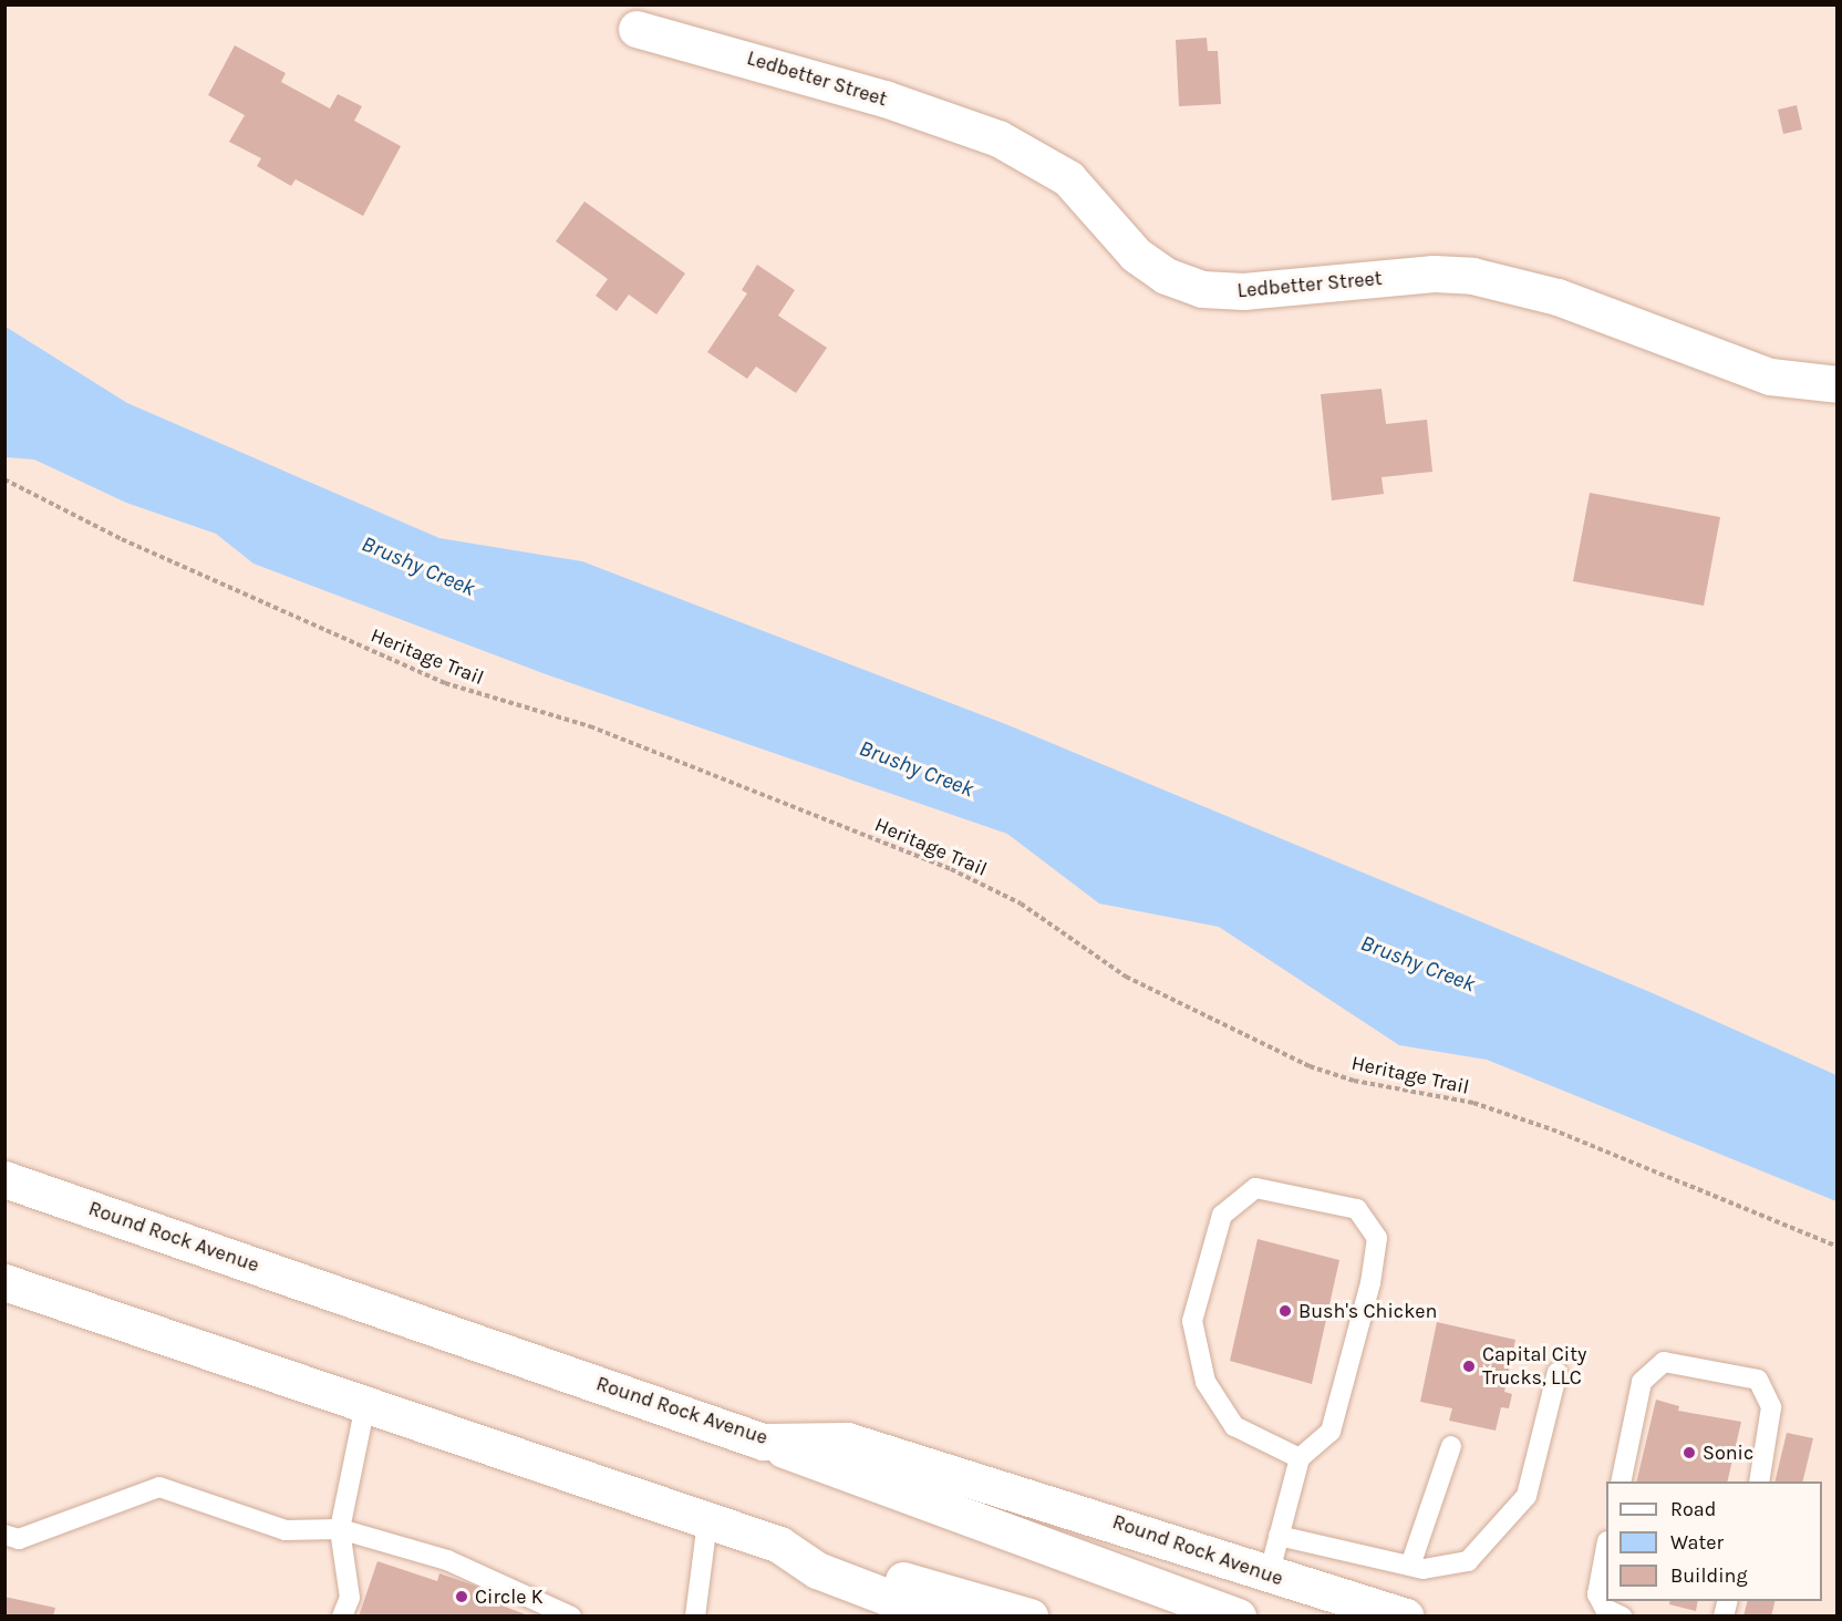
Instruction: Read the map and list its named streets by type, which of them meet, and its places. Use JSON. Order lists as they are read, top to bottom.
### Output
{
  "streets": {
    "main road": ["Ledbetter Street", "Round Rock Avenue"],
    "path": ["Heritage Trail"]
  },
  "water": ["Brushy Creek"],
  "places": [
    "Bush's Chicken",
    "Capital City Trucks, LLC",
    "Sonic",
    "Circle K"
  ],
  "legend": ["Road", "Water", "Building"]
}
